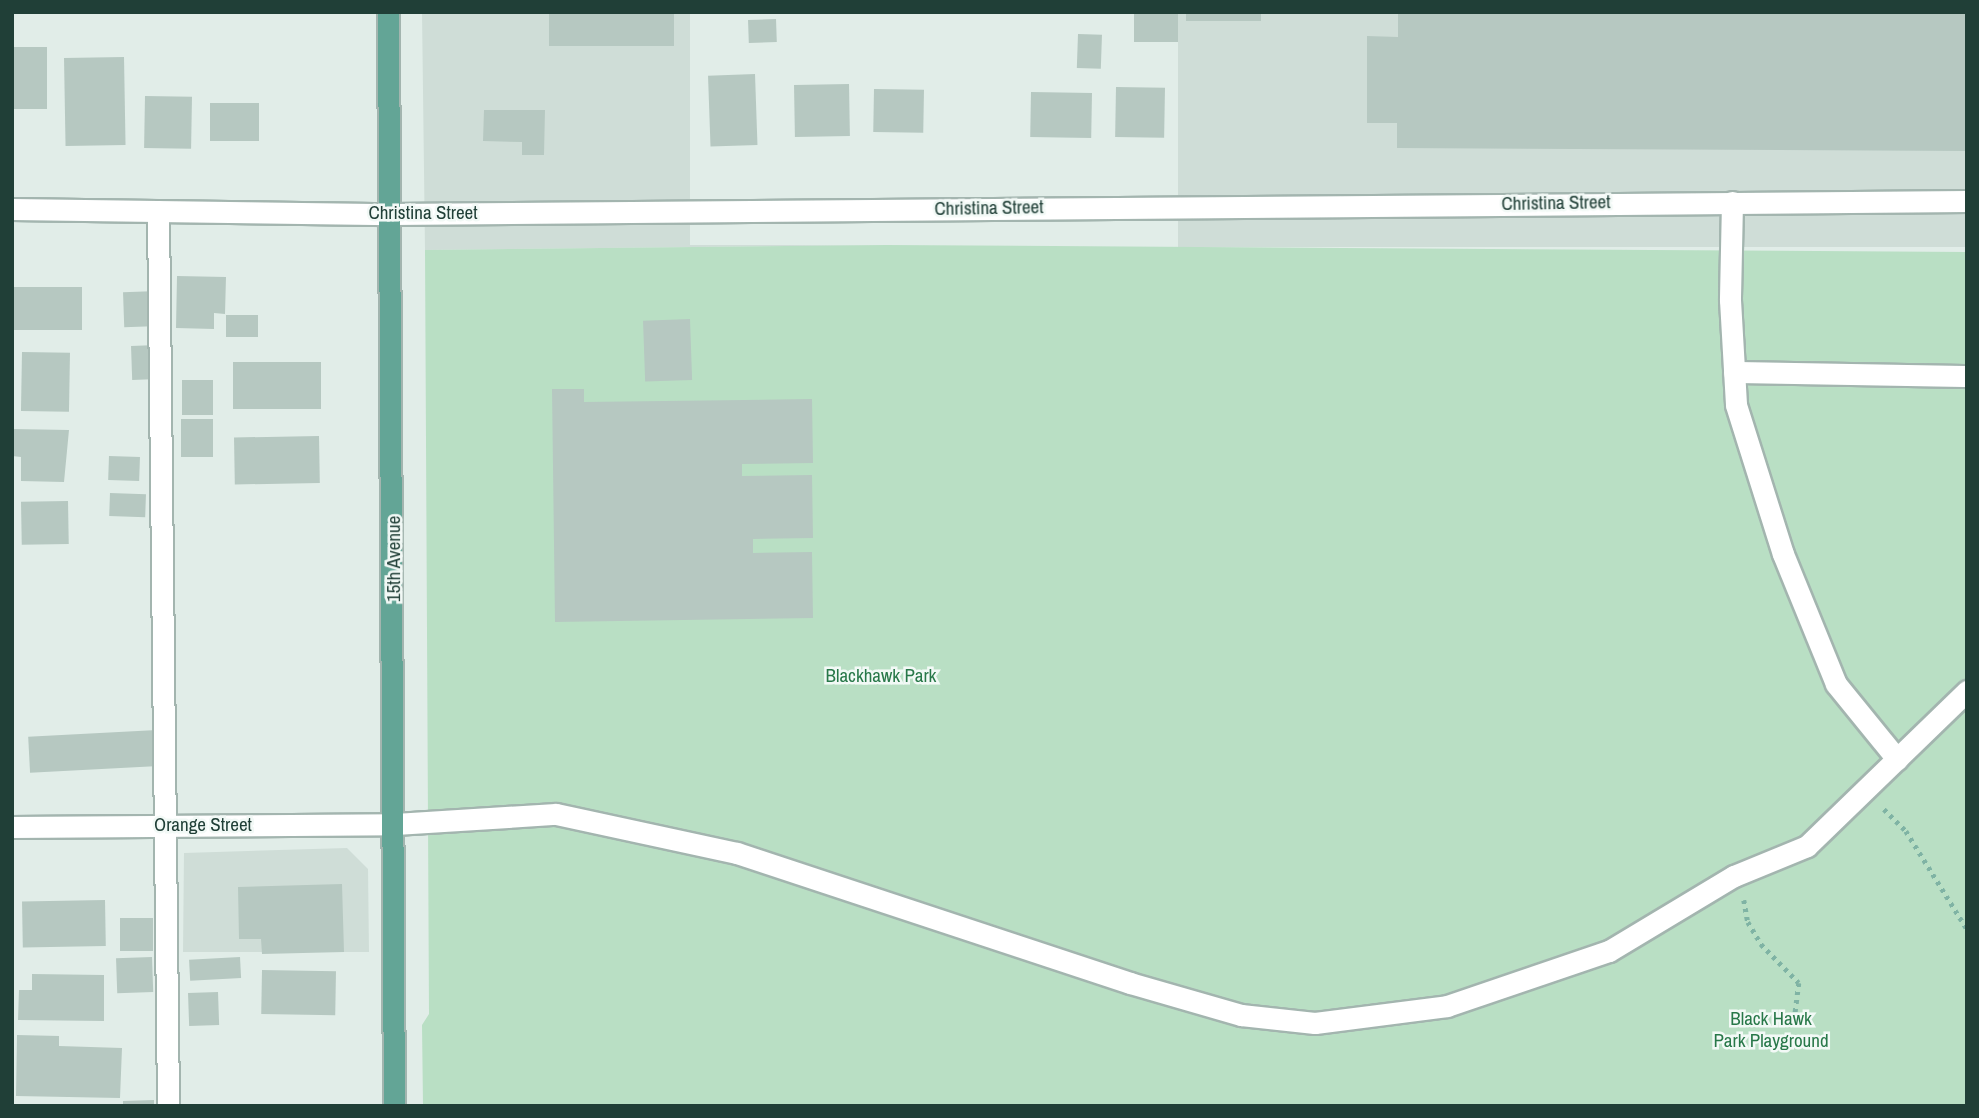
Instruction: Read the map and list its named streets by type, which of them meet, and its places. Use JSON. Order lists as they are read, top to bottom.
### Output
{
  "streets": {
    "main road": ["15th Avenue"],
    "street": ["Christina Street", "Orange Street"]
  },
  "crossings": [
    ["Christina Street", "15th Avenue"],
    ["15th Avenue", "Orange Street"]
  ],
  "parks": ["Blackhawk Park", "Black Hawk Park Playground"]
}
